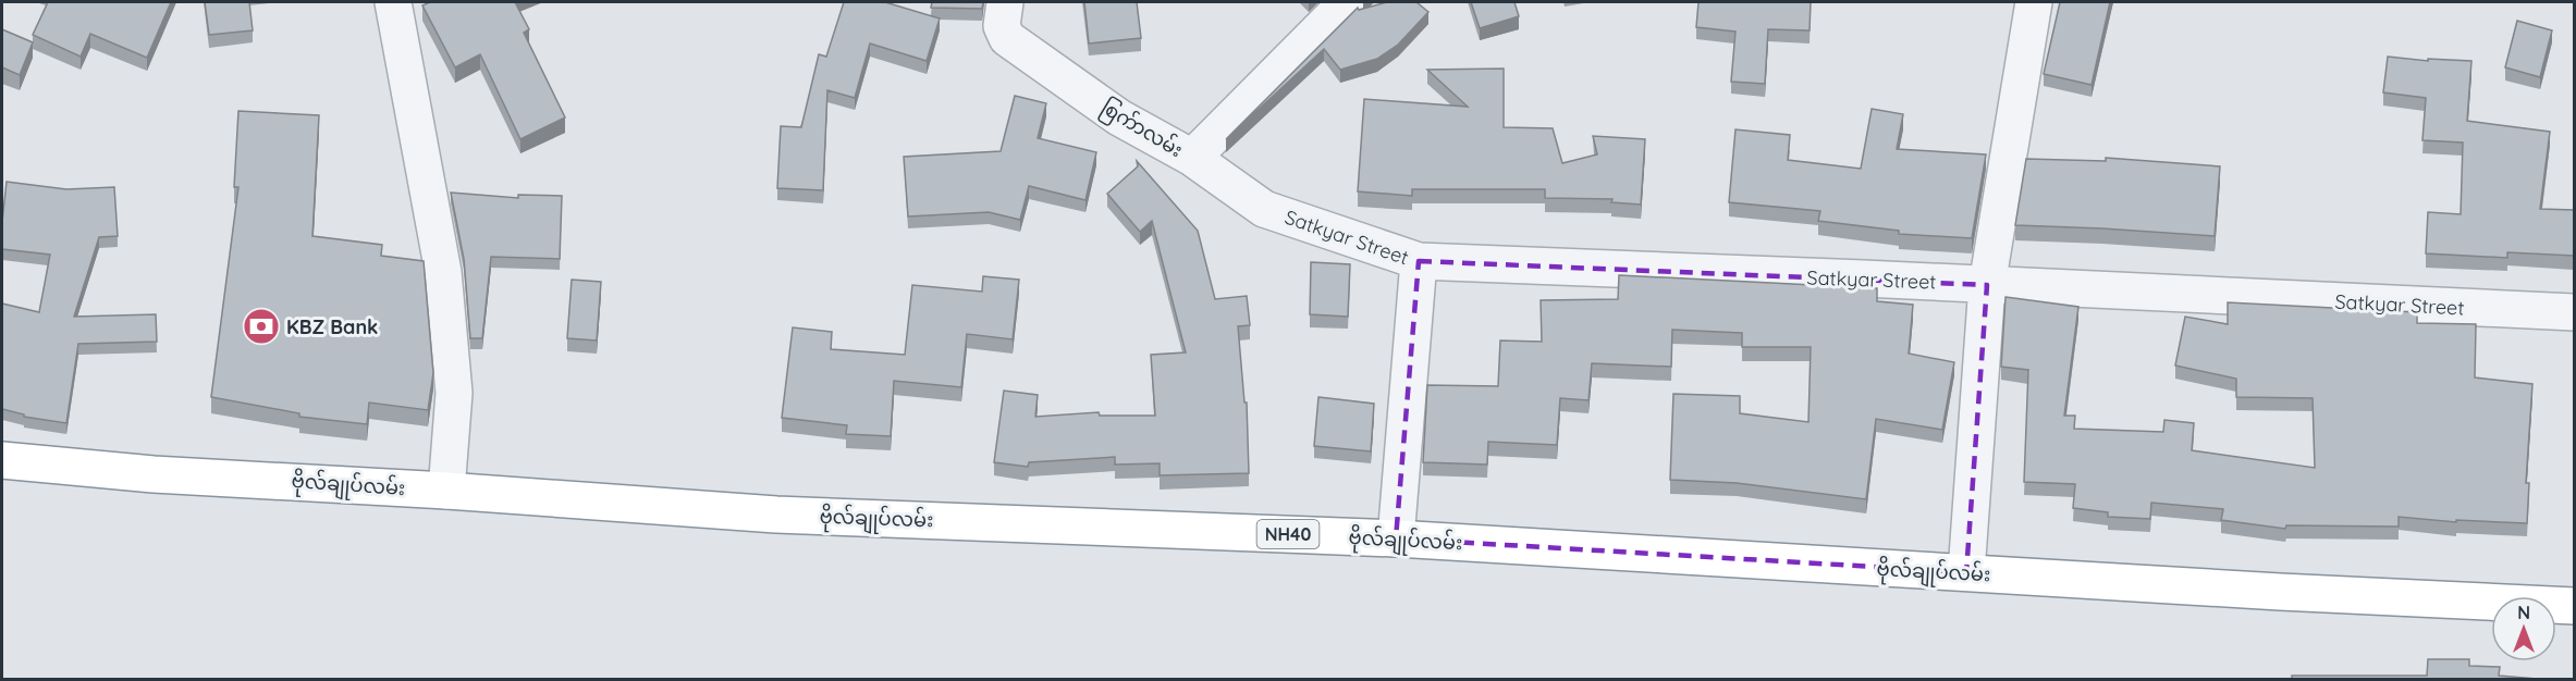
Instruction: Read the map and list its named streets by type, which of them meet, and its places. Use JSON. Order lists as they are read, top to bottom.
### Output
{
  "streets": {
    "highway": ["ဗိုလ်ချုပ်လမ်း", "NH40"],
    "street": ["စြက်ာလမ်း", "Satkyar Street"]
  },
  "crossings": [
    ["စြက်ာလမ်း", "Satkyar Street"]
  ],
  "places": {
    "bank": ["KBZ Bank"]
  },
  "north": "top"
}
